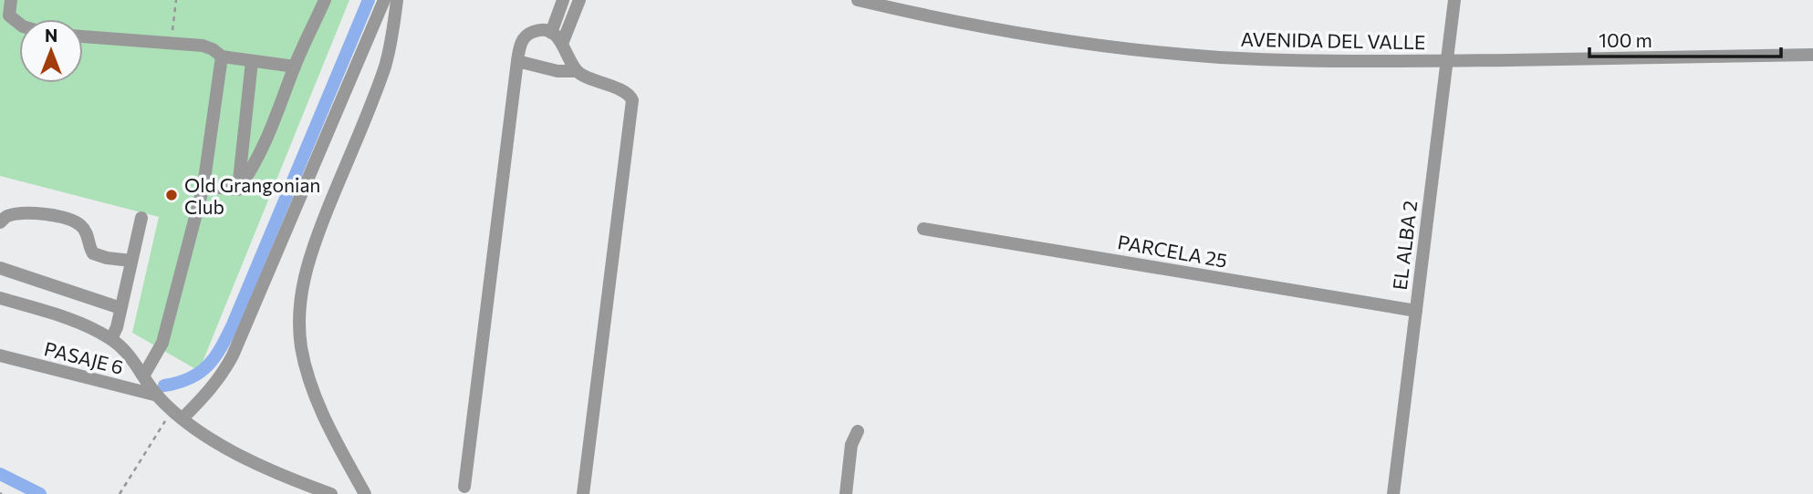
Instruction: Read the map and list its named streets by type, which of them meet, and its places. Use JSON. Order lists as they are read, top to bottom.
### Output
{
  "streets": {
    "street": [
      "AVENIDA DEL VALLE",
      "EL ALBA 2",
      "PARCELA 25",
      "PASAJE 6"
    ]
  },
  "crossings": [
    ["AVENIDA DEL VALLE", "EL ALBA 2"],
    ["EL ALBA 2", "PARCELA 25"]
  ],
  "places": ["Old Grangonian Club"],
  "scale_bar": "100 m",
  "north": "top"
}
